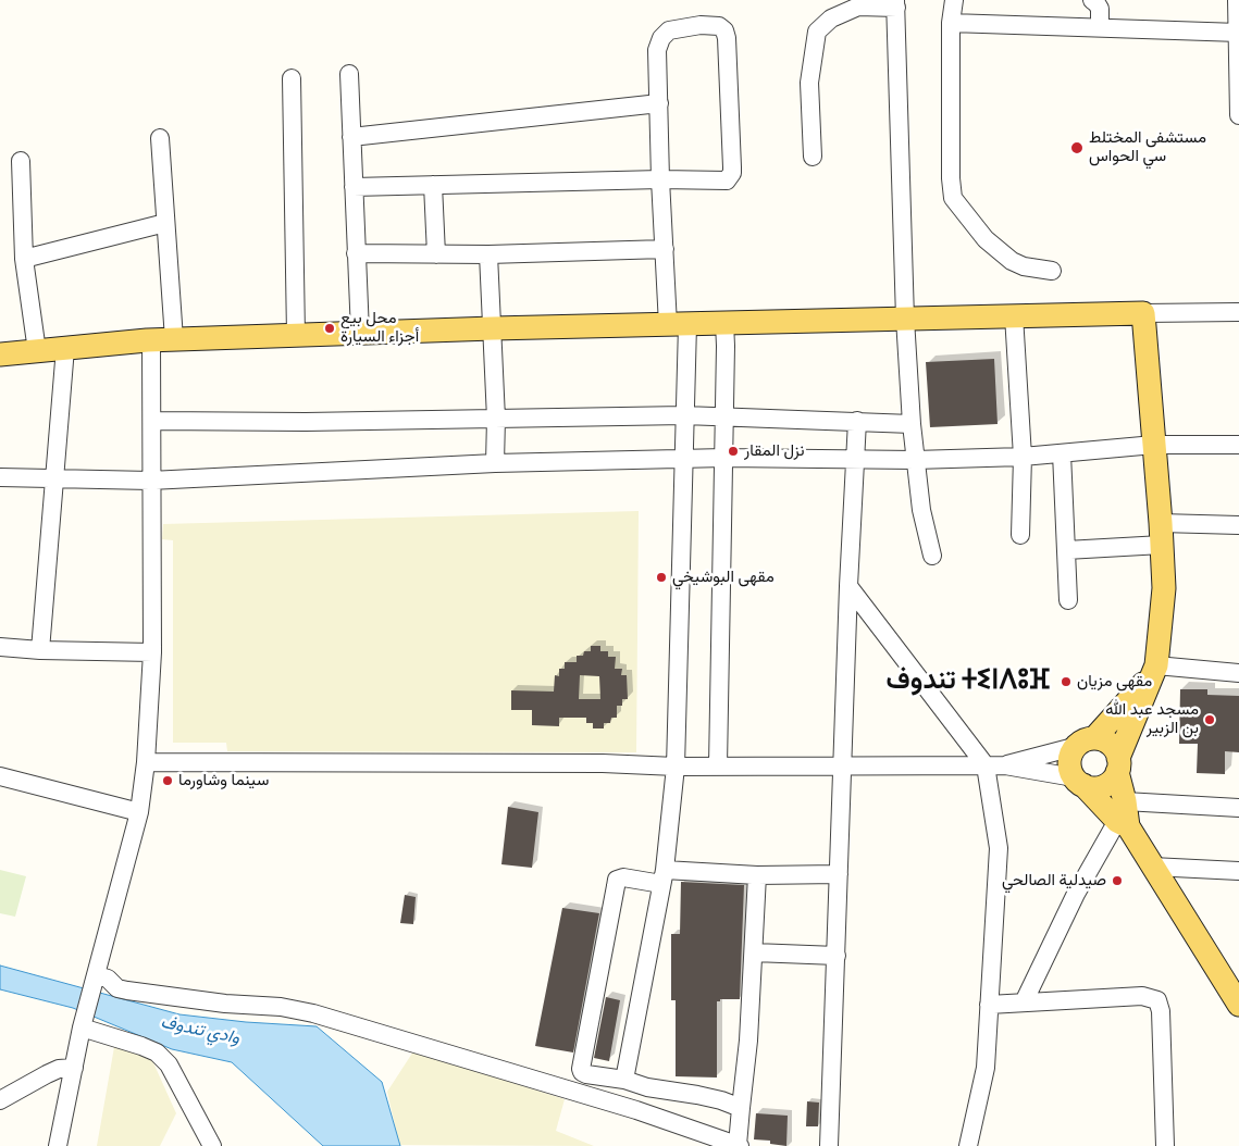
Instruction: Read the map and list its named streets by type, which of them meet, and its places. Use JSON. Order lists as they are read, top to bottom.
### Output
{
  "districts": ["تندوف ⵜⵉⵏⴷⵓⴼ"],
  "water": ["وادي تندوف"],
  "places": [
    "مستشفى المختلط سي الحواس",
    "محل بيع أجزاء السيارة",
    "نزل المقار",
    "مقهى البوشيخي",
    "مقهى مزيان",
    "مسجد عبد الله بن الزبير",
    "سينما وشاورما",
    "صيدلية الصالحي"
  ]
}
